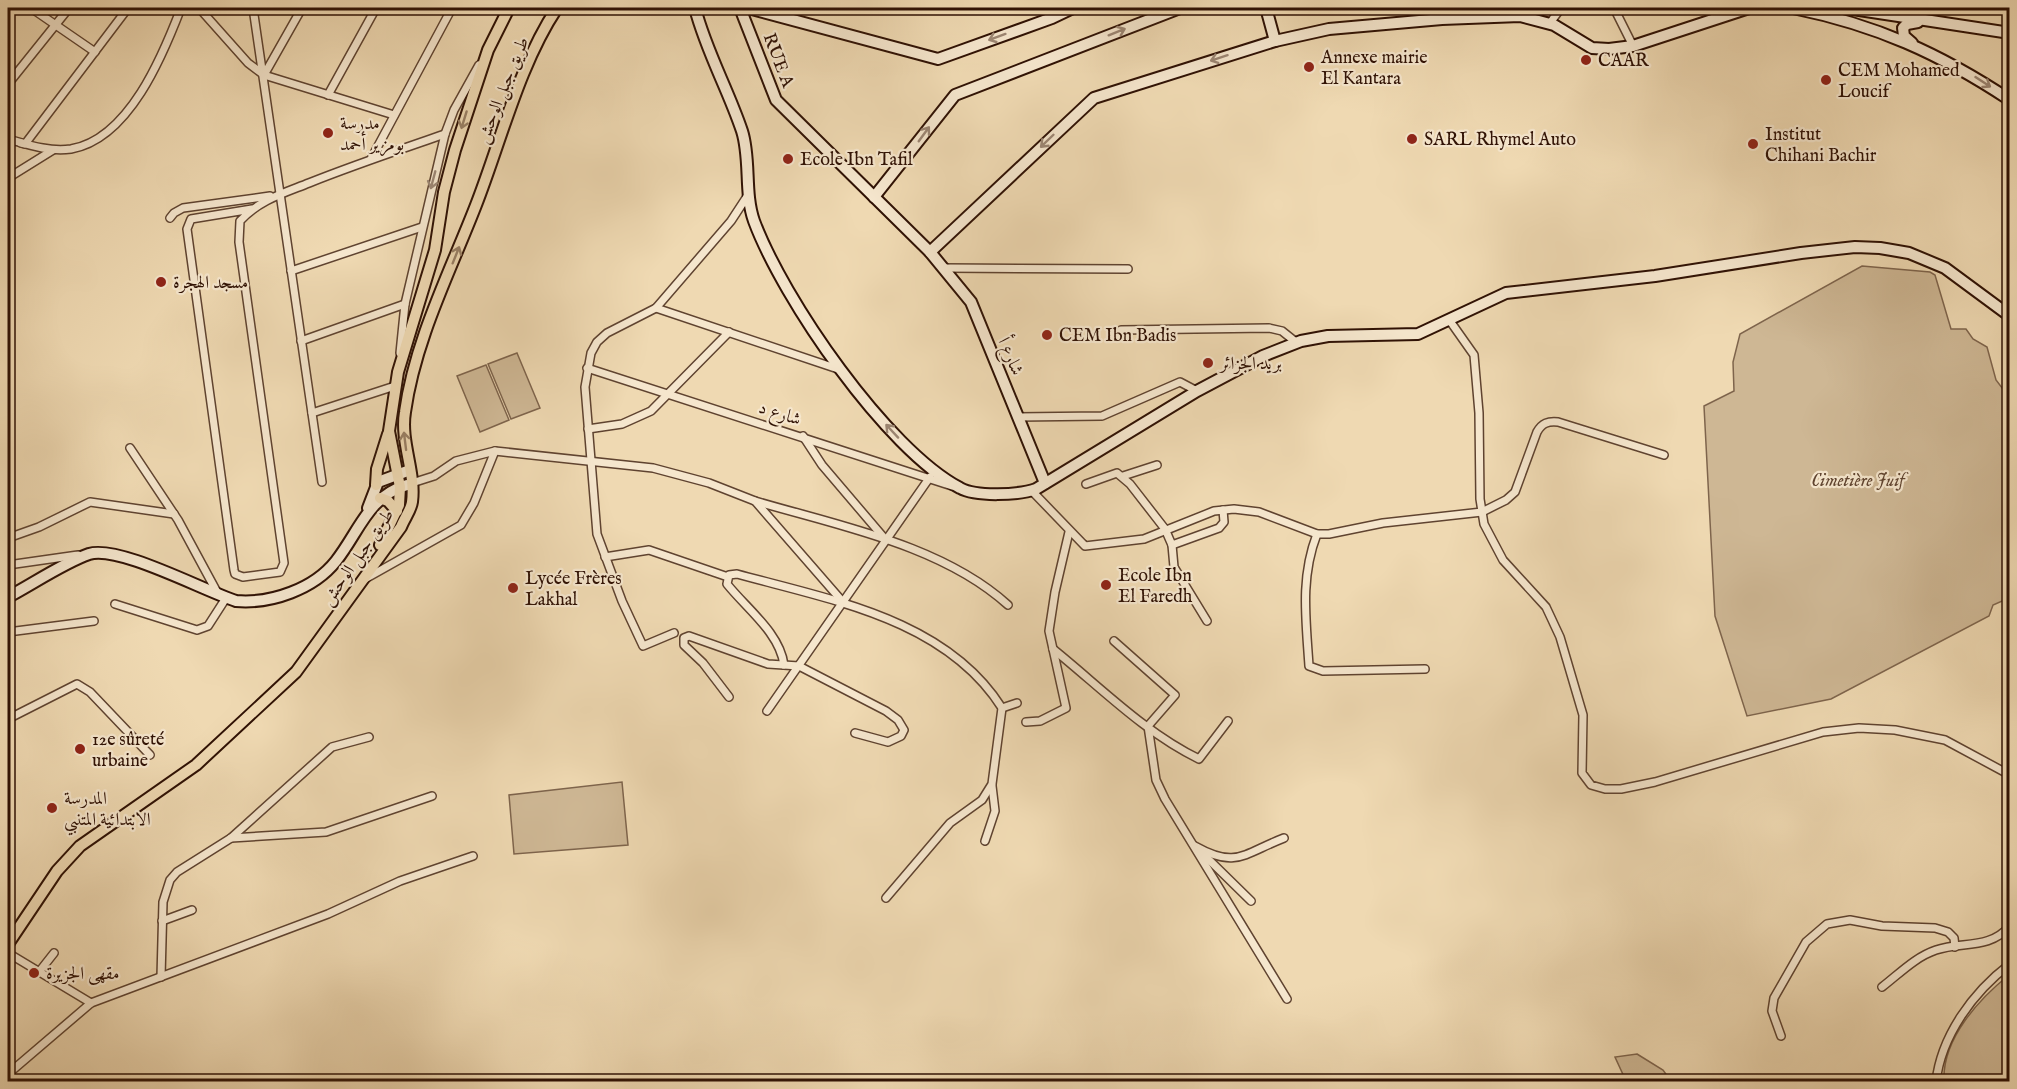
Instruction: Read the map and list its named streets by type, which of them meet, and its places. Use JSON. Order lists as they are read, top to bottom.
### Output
{
  "streets": {
    "main road": ["RUE A", "طريق جبل الوحش", "شارع أ"],
    "street": ["شارع د"]
  },
  "crossings": [
    ["RUE A", "شارع أ"]
  ],
  "parks": ["Cimetière Juif"],
  "places": [
    "CAAR",
    "Annexe mairie El Kantara",
    "CEM Mohamed Loucif",
    "مدرسة بومزير أحمد",
    "SARL Rhymel Auto",
    "Institut Chihani Bachir",
    "Ecole Ibn Tafil",
    "مسجد الهجرة",
    "CEM Ibn Badis",
    "بريد الجزائر",
    "Ecole Ibn El Faredh",
    "Lycée Frères Lakhal",
    "12e sûreté urbaine",
    "المدرسة الابتدائية المتنبي",
    "مقهى الجزيرة"
  ]
}
